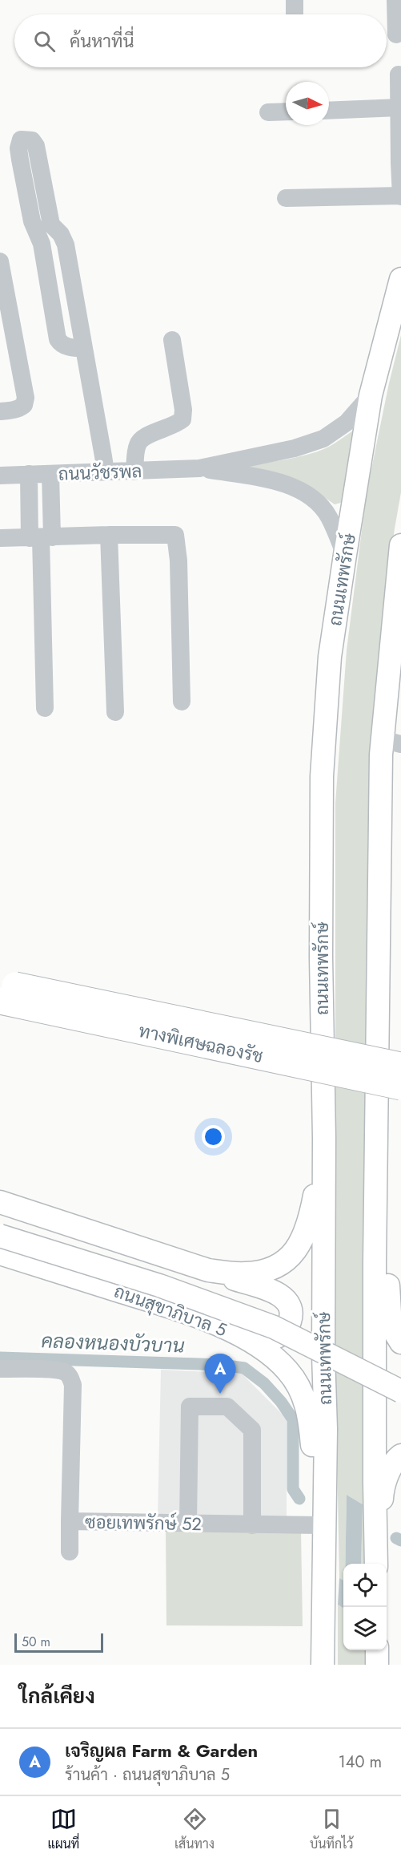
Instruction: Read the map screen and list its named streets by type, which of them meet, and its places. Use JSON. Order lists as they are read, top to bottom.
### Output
{
  "streets": {
    "highway": ["ทางพิเศษฉลองรัช"],
    "main road": ["ถนนเทพรักษ์", "ถนนสุขาภิบาล 5"],
    "street": ["ถนนวัชรพล", "ซอยเทพรักษ์ 52"]
  },
  "crossings": [
    ["ถนนวัชรพล", "ถนนเทพรักษ์"],
    ["ถนนเทพรักษ์", "ถนนสุขาภิบาล 5"],
    ["ถนนสุขาภิบาล 5", "ซอยเทพรักษ์ 52"]
  ],
  "water": ["คลองหนองบัวบาน"],
  "scale_bar": "50 m",
  "north": "right",
  "page": {
    "search": "ค้นหาที่นี่",
    "pins": "A",
    "scale": "50 m",
    "heading": "ใกล้เคียง",
    "list": [
      {
        "mark": "A",
        "name": "เจริญผล Farm & Garden",
        "note": "ร้านค้า · ถนนสุขาภิบาล 5",
        "value": "140 m"
      }
    ],
    "nav": ["แผนที่", "เส้นทาง", "บันทึกไว้"]
  }
}
